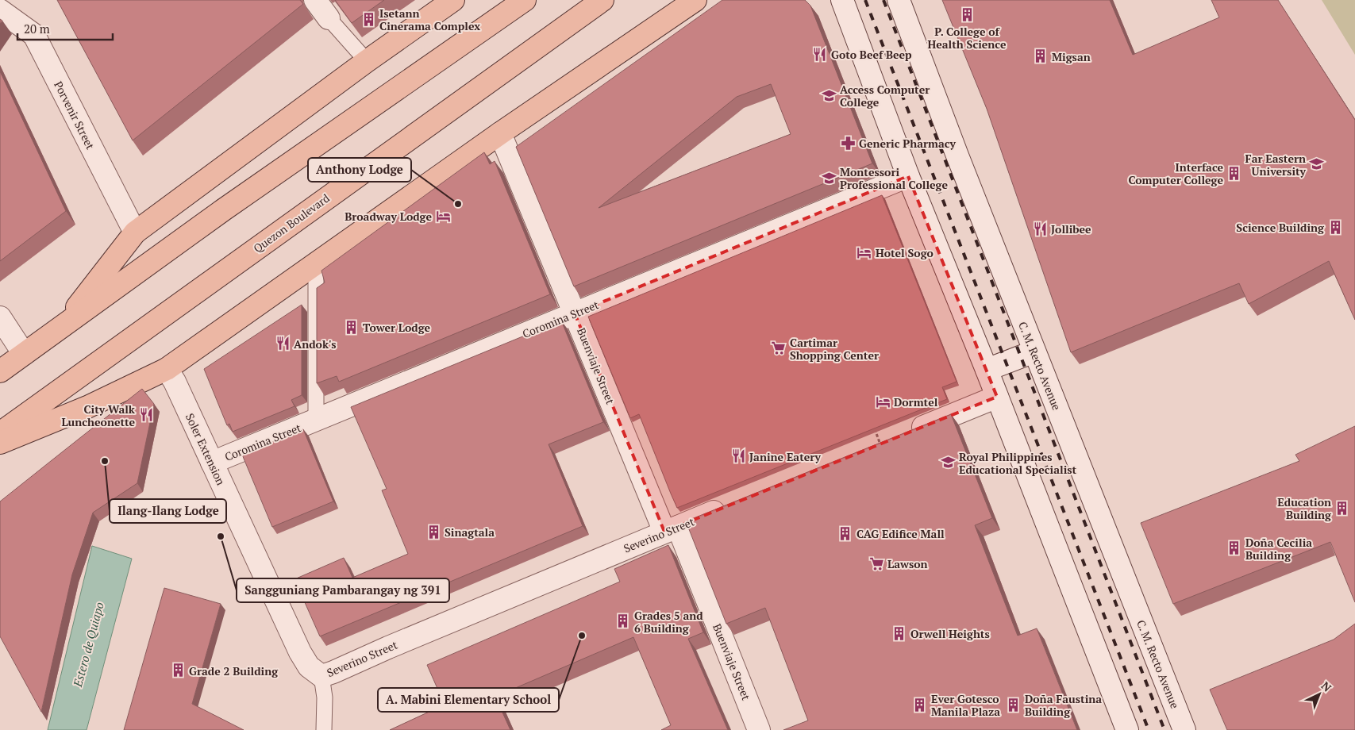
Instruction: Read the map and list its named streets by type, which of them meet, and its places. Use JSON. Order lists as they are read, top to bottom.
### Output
{
  "streets": {
    "main road": ["Quezon Boulevard"],
    "street": [
      "Porvenir Street",
      "Coromina Street",
      "Buenviaje Street",
      "C. M. Recto Avenue",
      "Soler Extension",
      "Severino Street"
    ]
  },
  "crossings": [
    ["Coromina Street", "Buenviaje Street"],
    ["Coromina Street", "Soler Extension"],
    ["Buenviaje Street", "Severino Street"],
    ["Soler Extension", "Severino Street"]
  ],
  "water": ["Estero de Quiapo"],
  "places": {
    "building": [
      "P. College of Health Science",
      "Isetann Cinerama Complex",
      "Migsan",
      "Interface Computer College",
      "Science Building",
      "Tower Lodge",
      "Education Building",
      "Sinagtala",
      "CAG Edifice Mall",
      "Doña Cecilia Building",
      "Grades 5 and 6 Building",
      "Orwell Heights",
      "Grade 2 Building",
      "Ever Gotesco Manila Plaza",
      "Doña Faustina Building"
    ],
    "restaurant": [
      "Goto Beef Beep",
      "Jollibee",
      "Andok's",
      "City Walk Luncheonette",
      "Janine Eatery"
    ],
    "school or university": [
      "Access Computer College",
      "Far Eastern University",
      "Montessori Professional College",
      "Royal Philippines Educational Specialist"
    ],
    "pharmacy": ["Generic Pharmacy"],
    "other": [
      "Anthony Lodge",
      "Ilang-Ilang Lodge",
      "Sangguniang Pambarangay ng 391",
      "A. Mabini Elementary School"
    ],
    "hotel": ["Broadway Lodge", "Hotel Sogo", "Dormtel"],
    "supermarket": ["Cartimar Shopping Center", "Lawson"]
  },
  "scale_bar": "20 m",
  "north": "top right"
}
